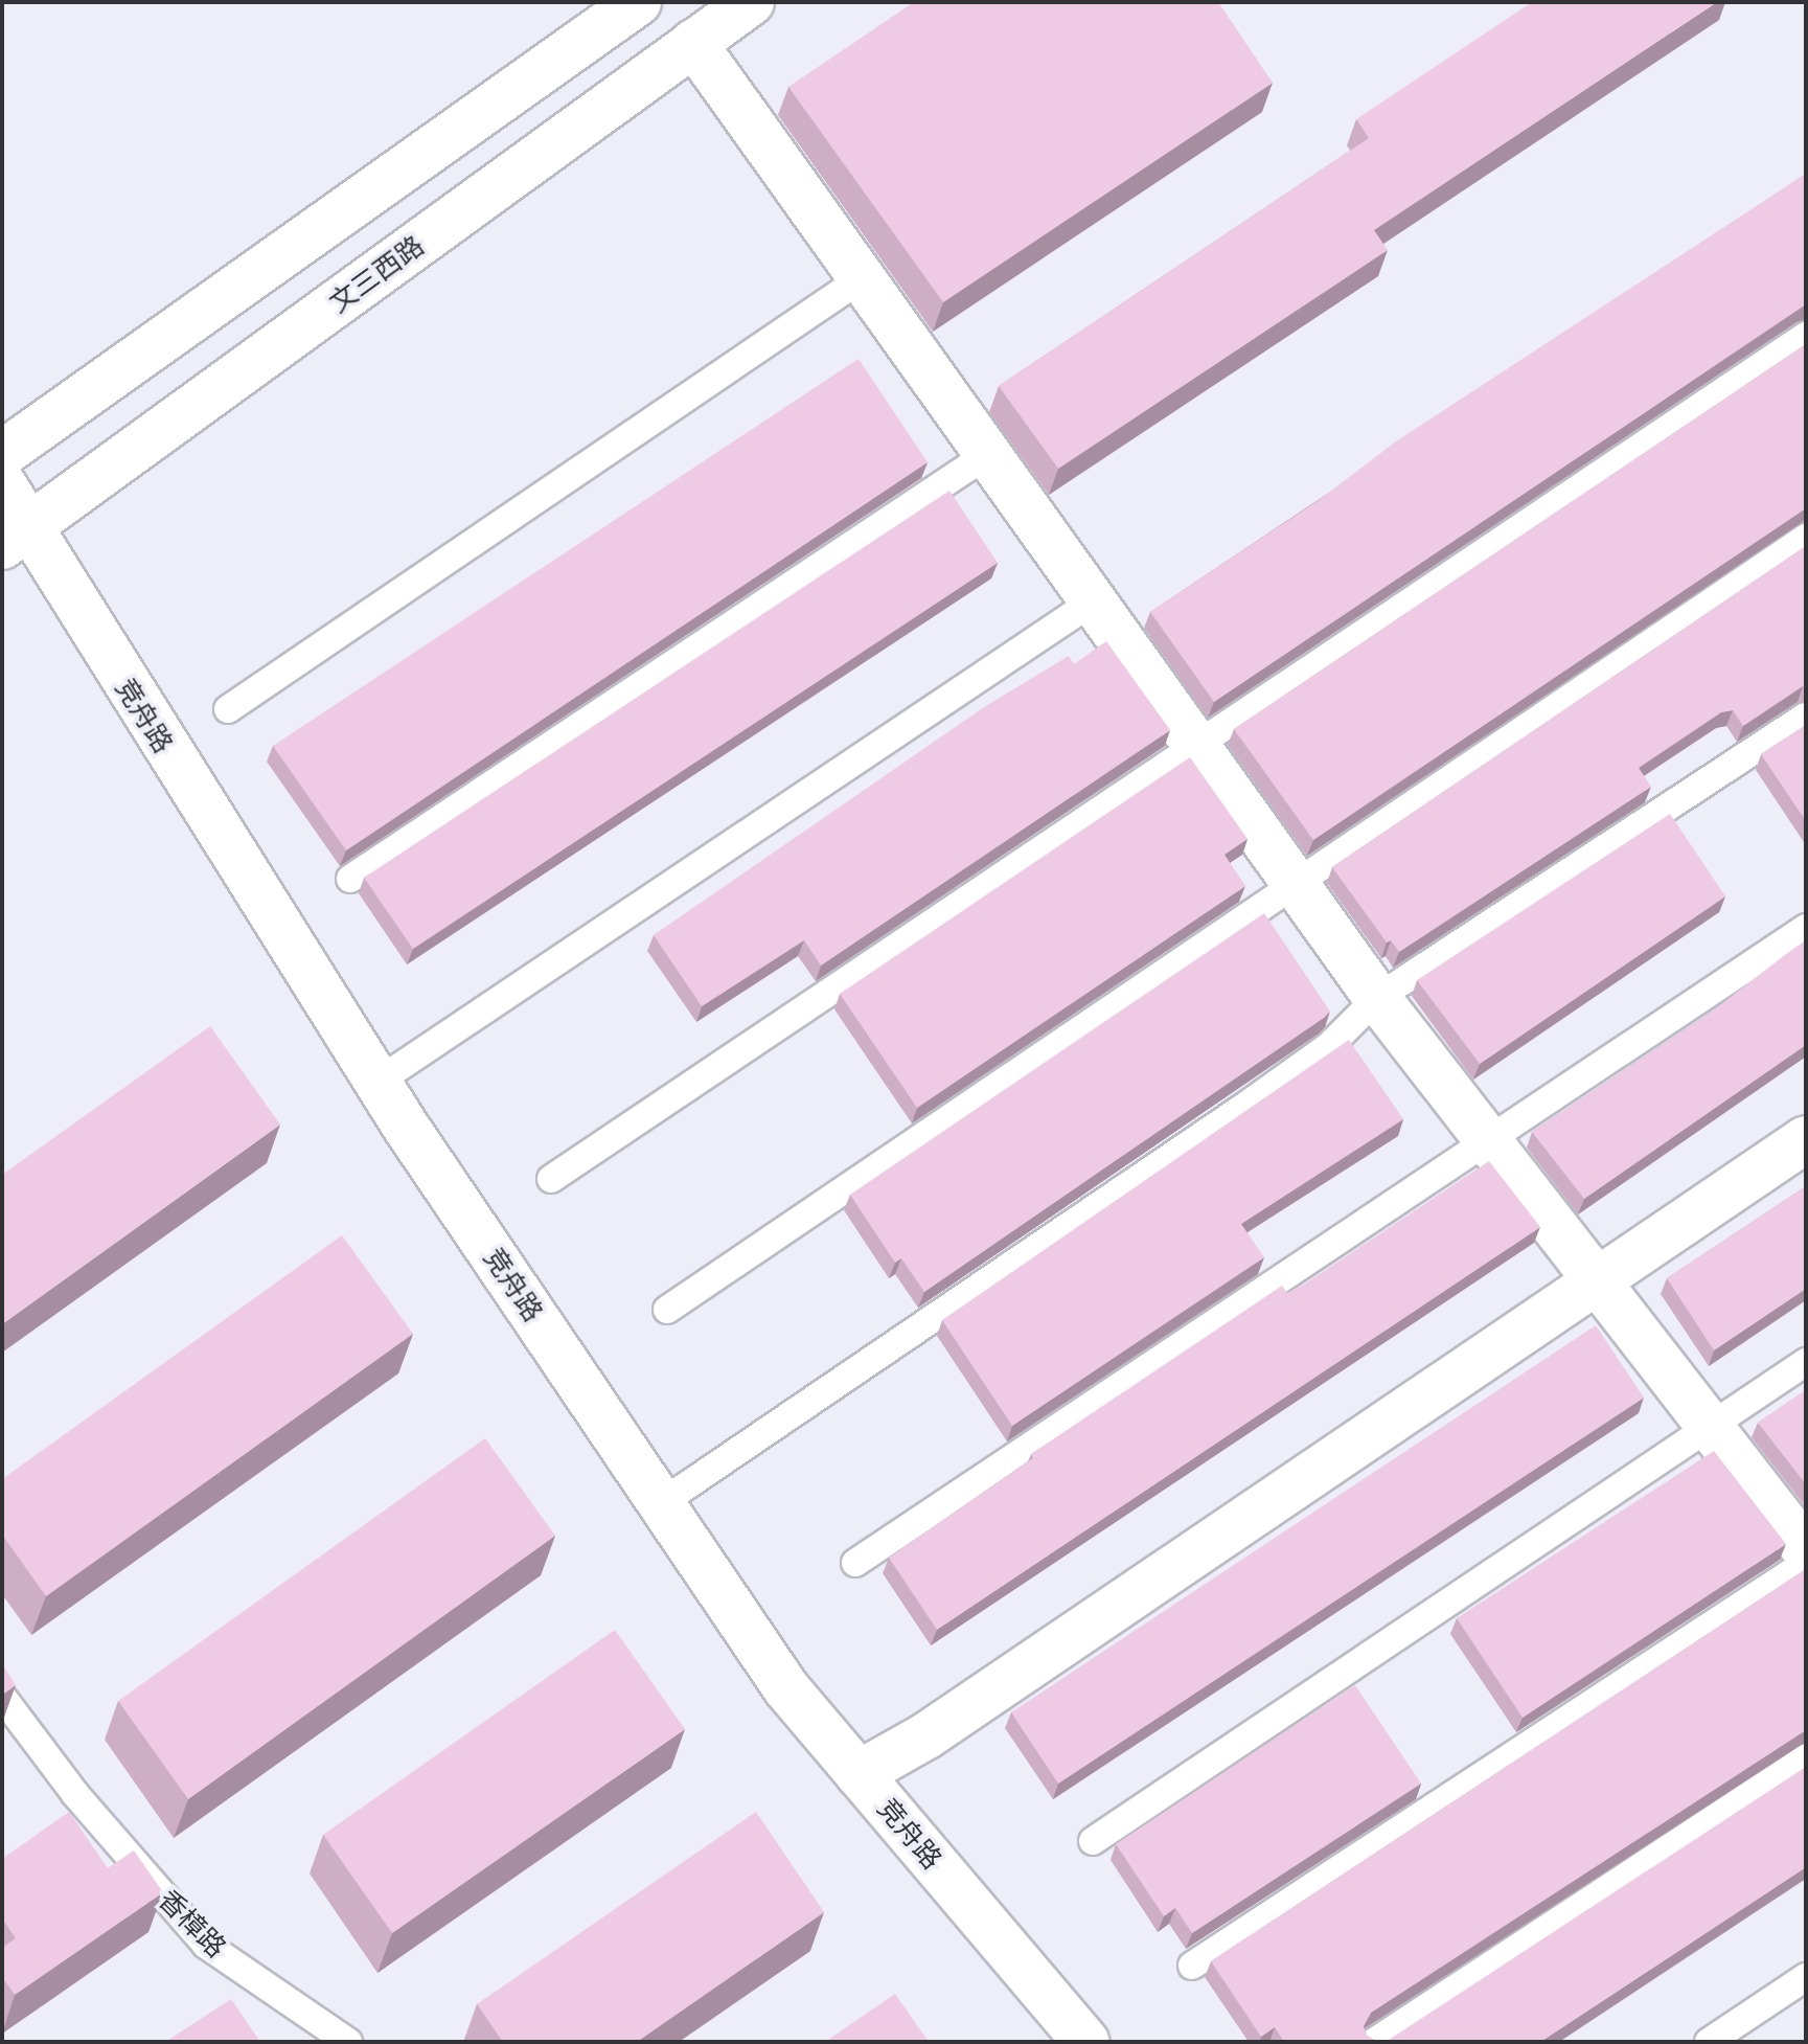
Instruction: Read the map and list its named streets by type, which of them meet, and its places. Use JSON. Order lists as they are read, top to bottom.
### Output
{
  "streets": {
    "street": ["文三西路", "竞舟路"],
    "lane": ["香樟路"]
  },
  "crossings": [
    ["文三西路", "竞舟路"]
  ]
}
